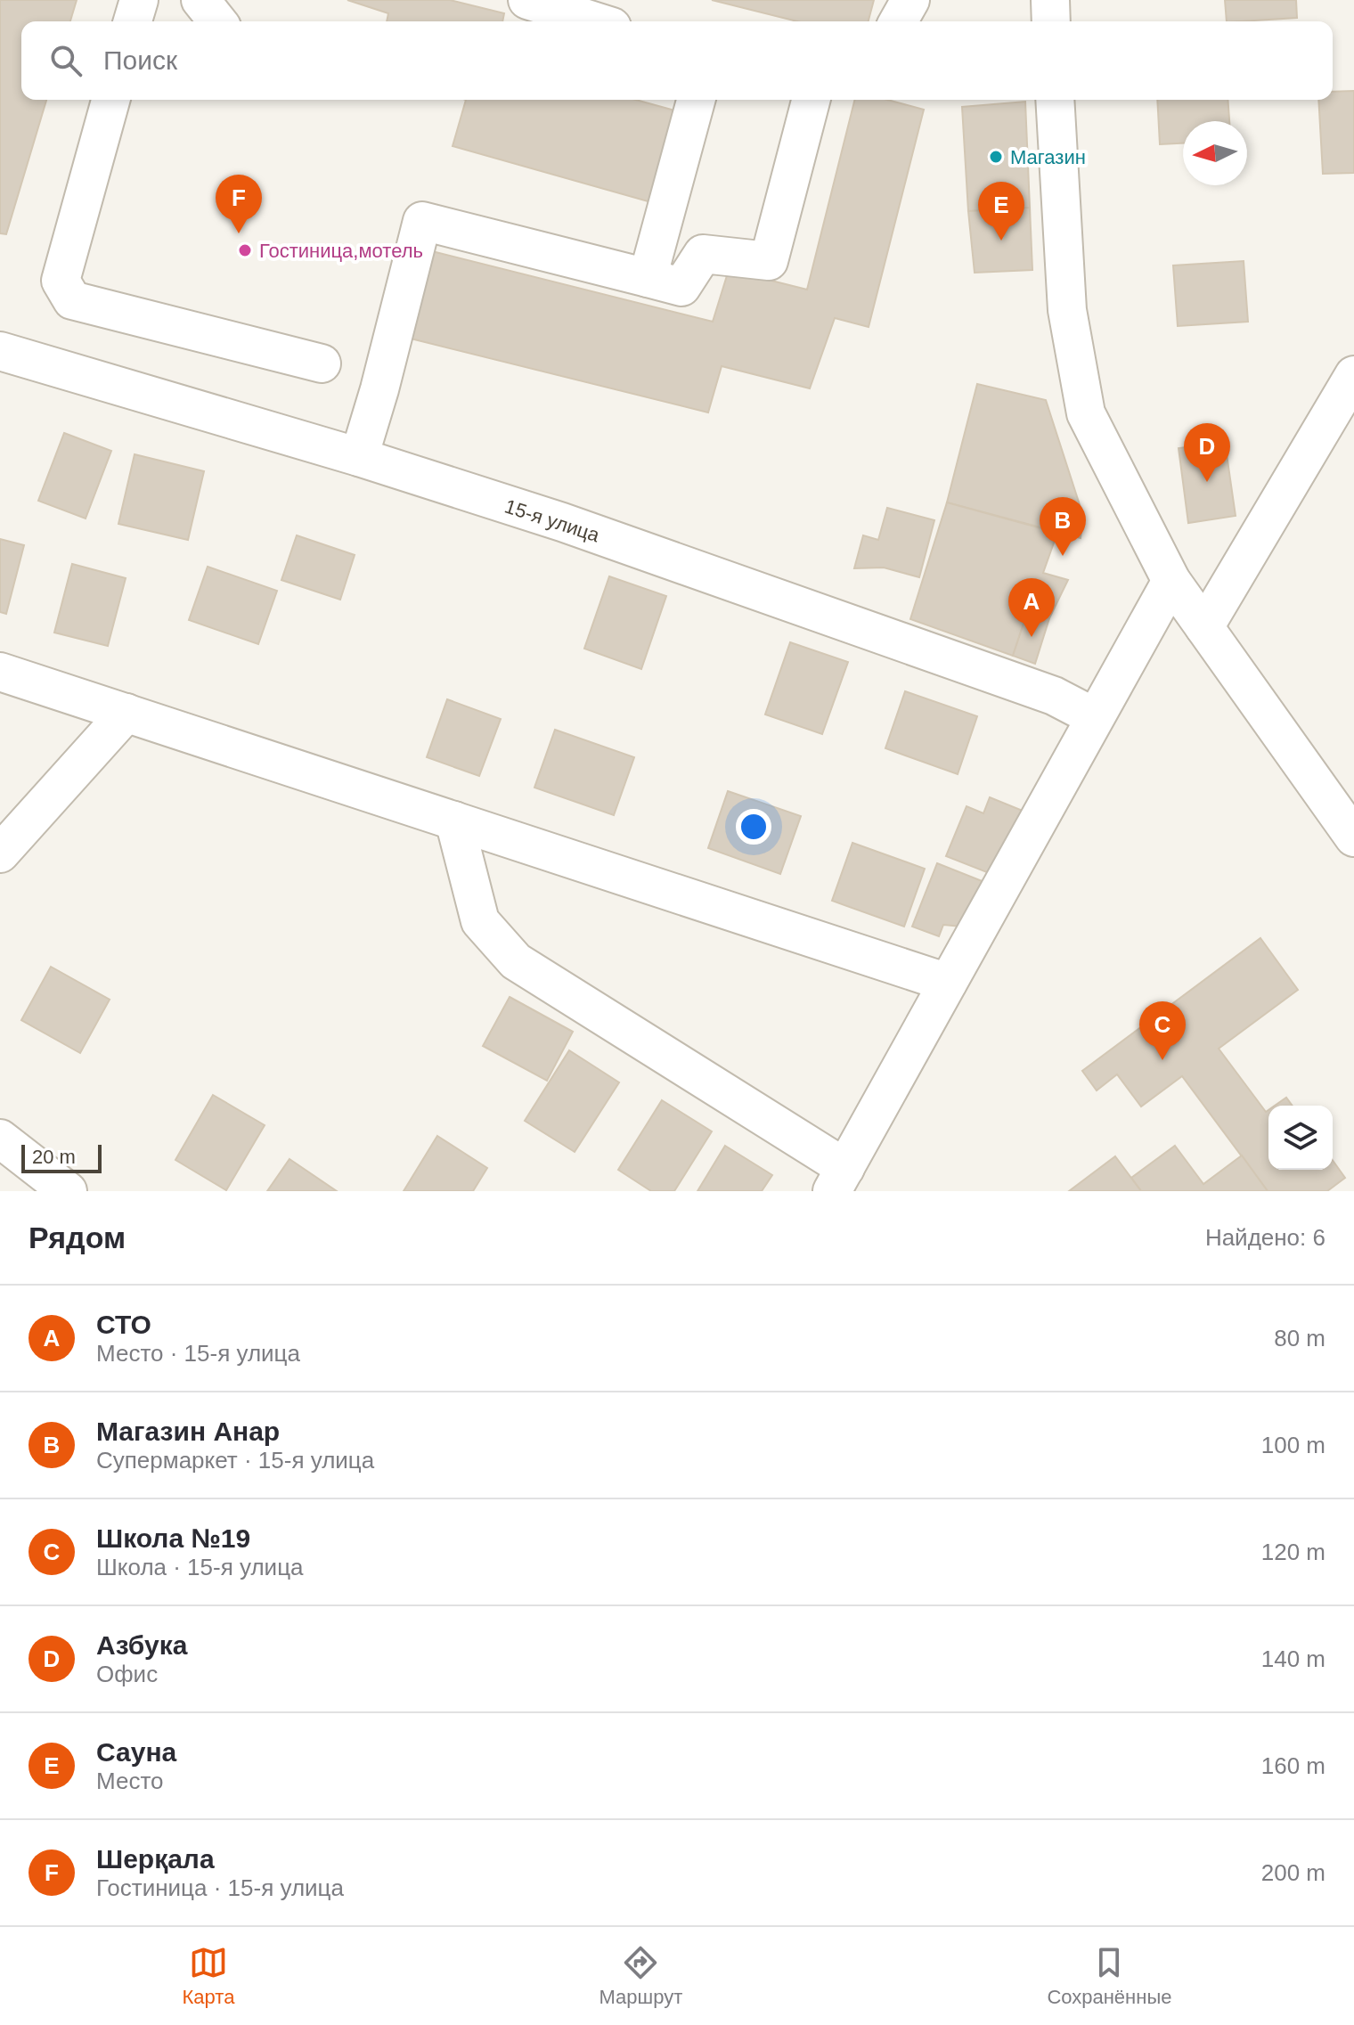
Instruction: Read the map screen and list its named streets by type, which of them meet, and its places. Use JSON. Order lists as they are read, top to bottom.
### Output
{
  "streets": {
    "street": ["15-я улица"]
  },
  "places": ["Магазин", "Гостиница,мотель"],
  "scale_bar": "20 m",
  "north": "left",
  "page": {
    "search": "Поиск",
    "pins": [
      "F",
      "E",
      "D",
      "B",
      "A",
      "C"
    ],
    "scale": "20 m",
    "heading": ["Рядом", "Найдено: 6"],
    "list": [
      {
        "mark": "A",
        "name": "СТО",
        "note": "Место · 15-я улица",
        "value": "80 m"
      },
      {
        "mark": "B",
        "name": "Магазин Анар",
        "note": "Супермаркет · 15-я улица",
        "value": "100 m"
      },
      {
        "mark": "C",
        "name": "Школа №19",
        "note": "Школа · 15-я улица",
        "value": "120 m"
      },
      {
        "mark": "D",
        "name": "Азбука",
        "note": "Офис",
        "value": "140 m"
      },
      {
        "mark": "E",
        "name": "Сауна",
        "note": "Место",
        "value": "160 m"
      },
      {
        "mark": "F",
        "name": "Шерқала",
        "note": "Гостиница · 15-я улица",
        "value": "200 m"
      }
    ],
    "nav": ["Карта", "Маршрут", "Сохранённые"]
  }
}
